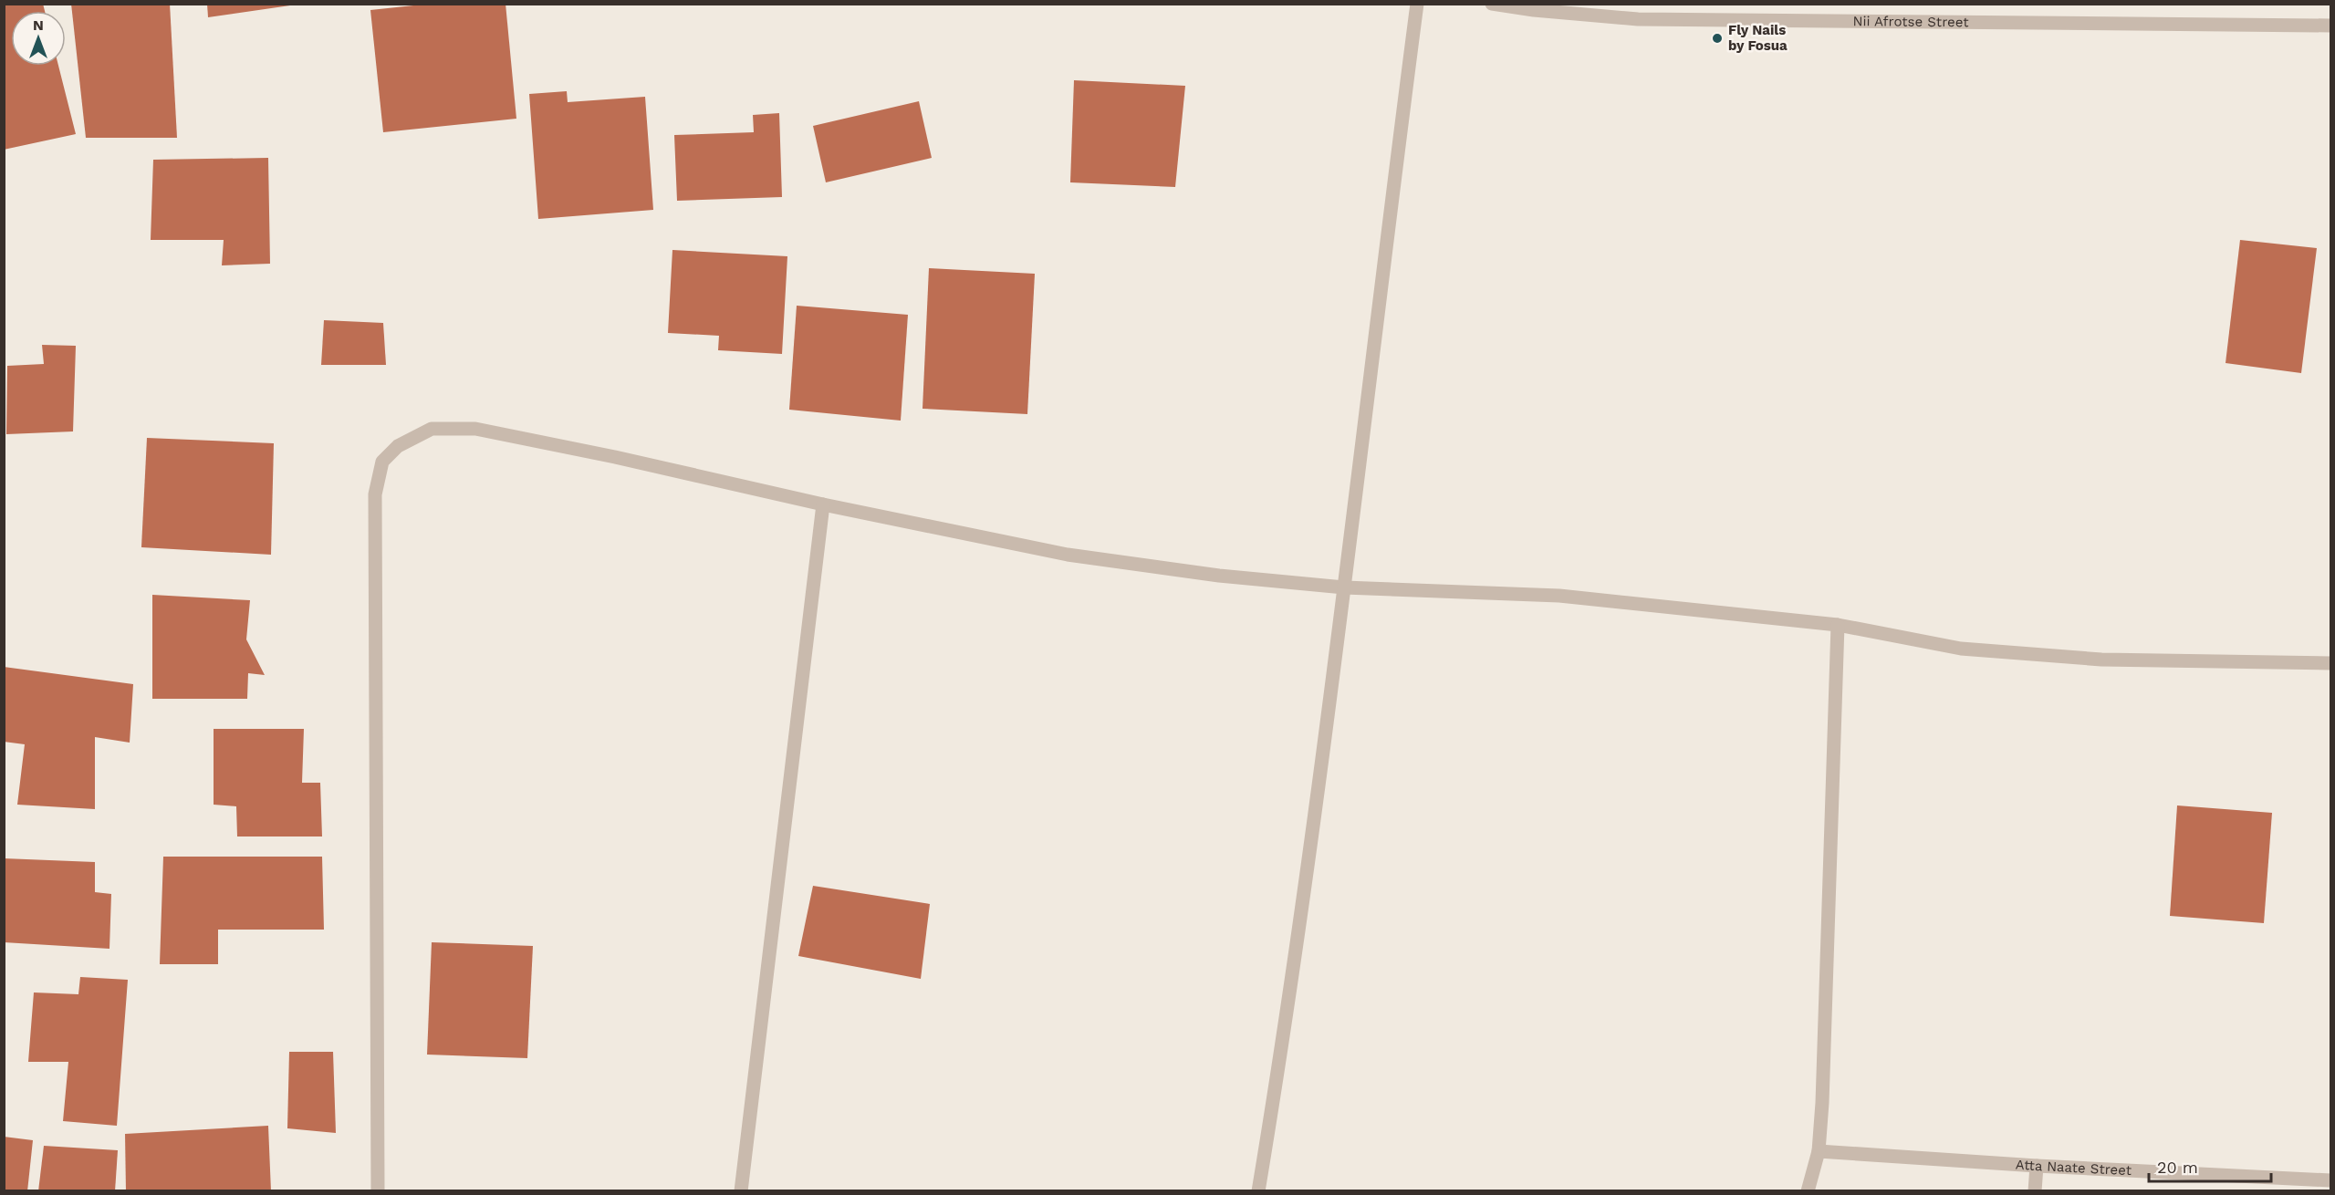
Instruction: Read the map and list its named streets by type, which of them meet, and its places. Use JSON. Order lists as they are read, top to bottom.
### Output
{
  "streets": {
    "street": ["Nii Afrotse Street", "Atta Naate Street"]
  },
  "places": ["Fly Nails by Fosua"],
  "scale_bar": "20 m",
  "north": "top"
}
